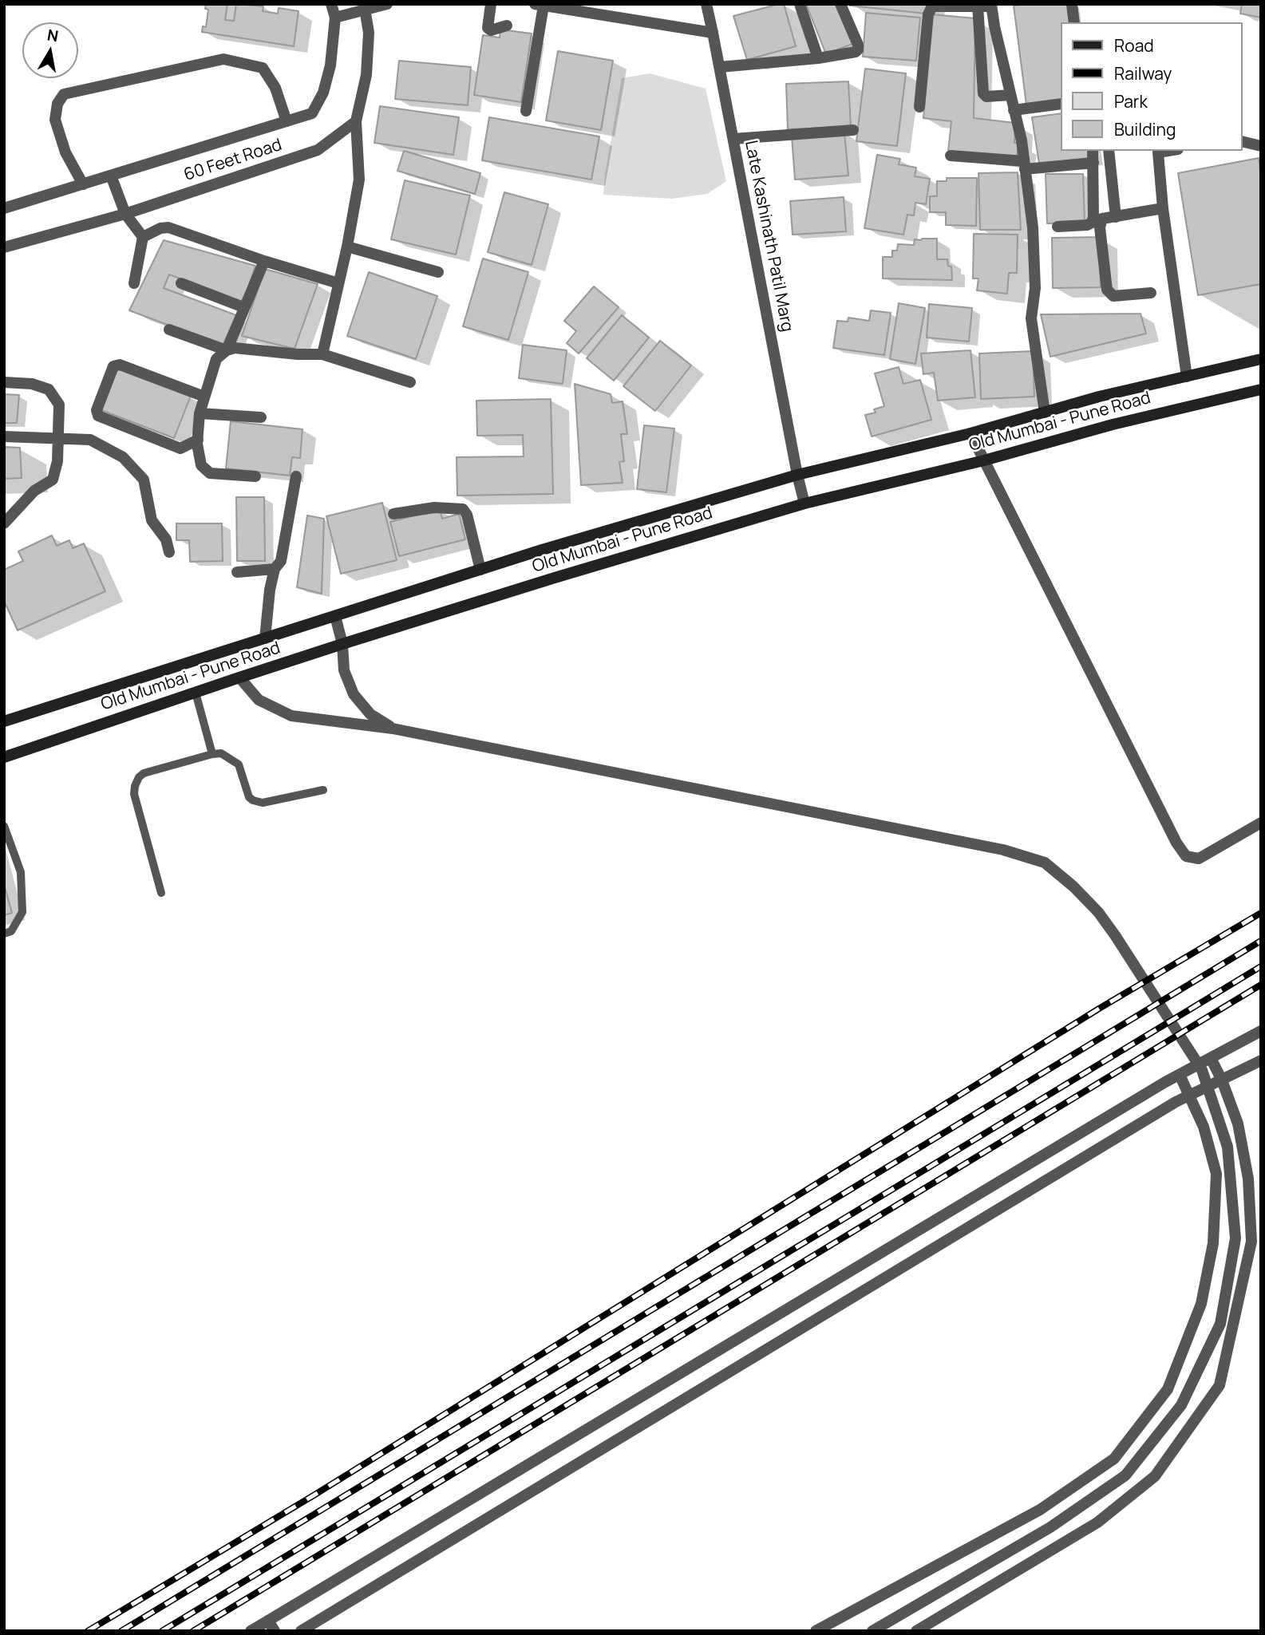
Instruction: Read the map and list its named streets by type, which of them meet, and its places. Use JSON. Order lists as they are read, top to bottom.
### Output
{
  "streets": {
    "main road": ["Old Mumbai - Pune Road"],
    "street": ["60 Feet Road", "Late Kashinath Patil Marg"]
  },
  "crossings": [
    ["Late Kashinath Patil Marg", "Old Mumbai - Pune Road"]
  ],
  "legend": [
    "Road",
    "Railway",
    "Park",
    "Building"
  ],
  "north": "top"
}
